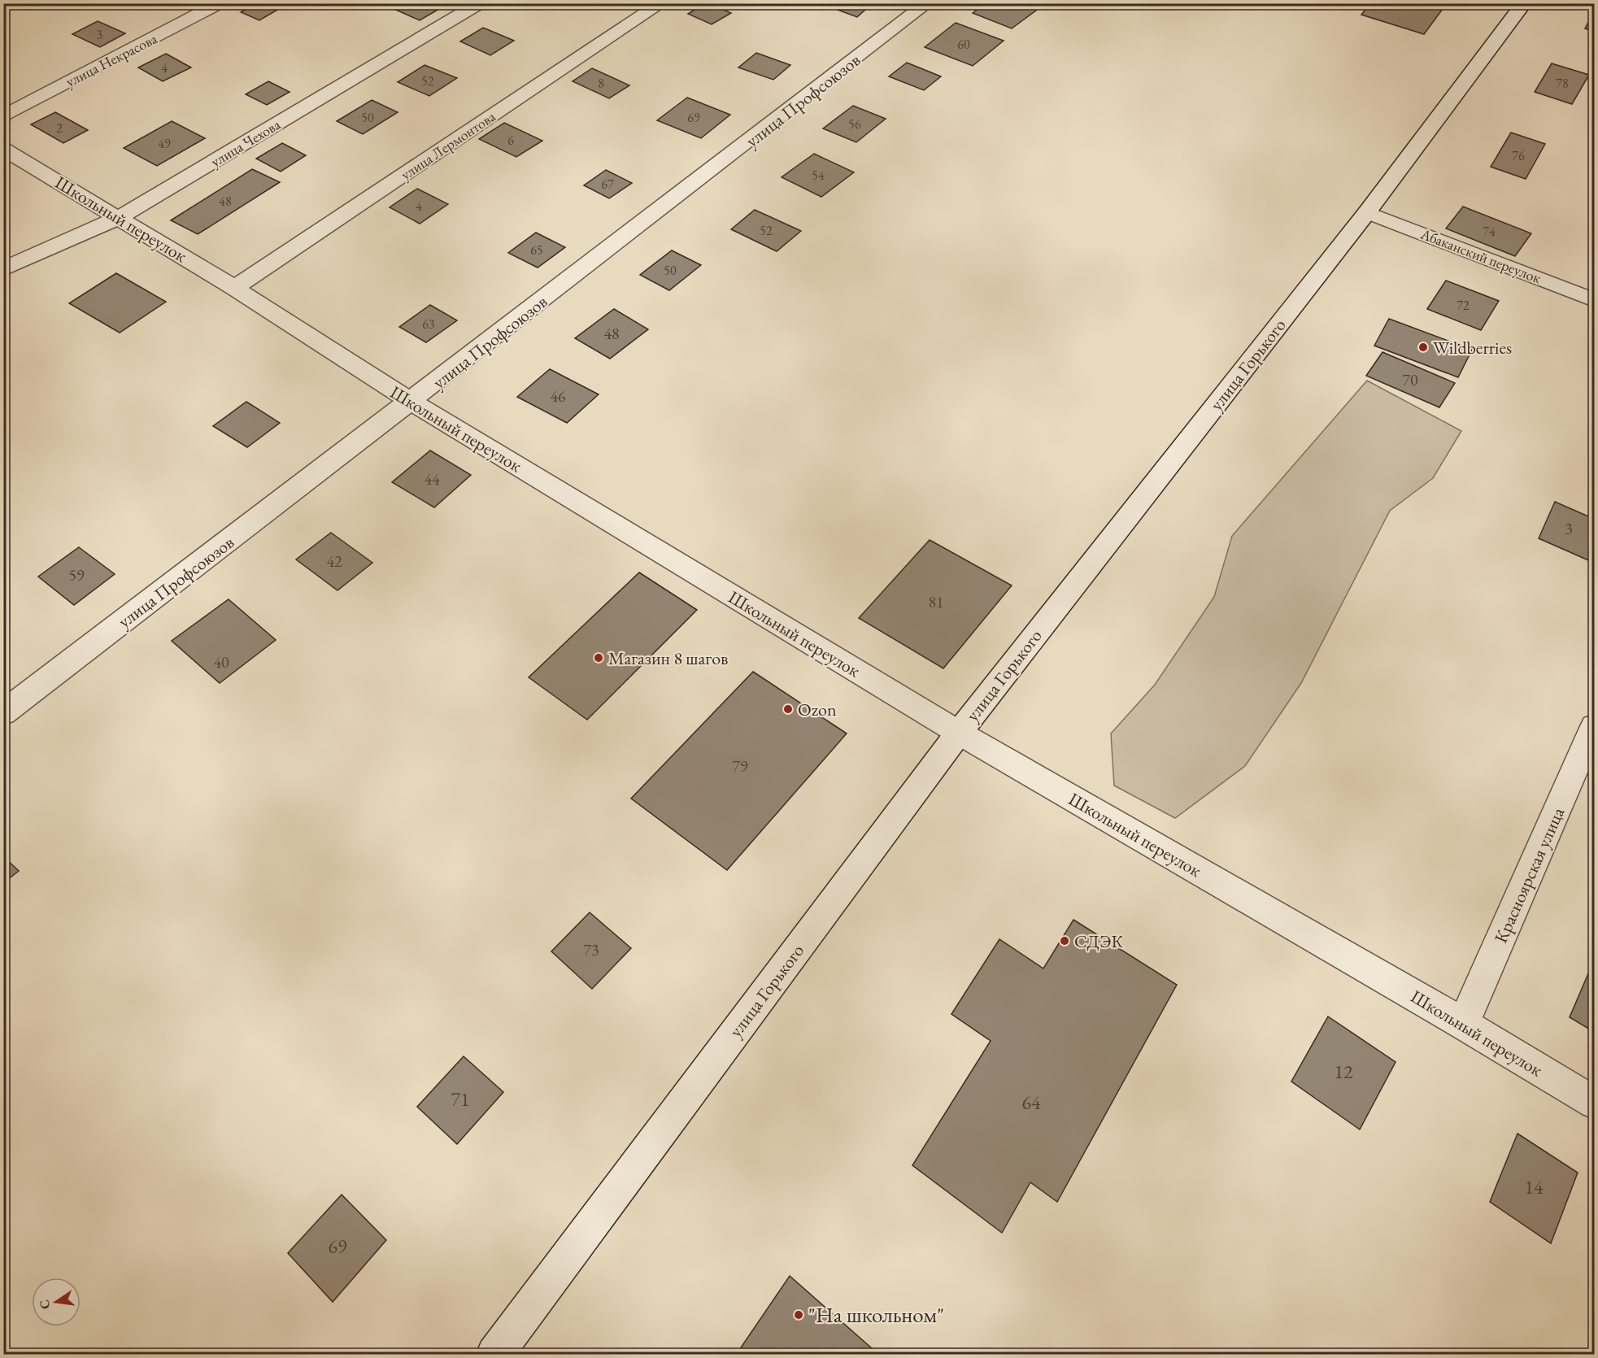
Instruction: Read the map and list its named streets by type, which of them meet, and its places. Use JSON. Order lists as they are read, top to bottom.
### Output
{
  "streets": {
    "street": [
      "улица Некрасова",
      "улица Профсоюзов",
      "улица Чехова",
      "улица Лермонтова",
      "Школьный переулок",
      "Абаканский переулок",
      "улица Горького",
      "Красноярская улица"
    ]
  },
  "crossings": [
    ["улица Профсоюзов", "Школьный переулок"],
    ["улица Чехова", "Школьный переулок"],
    ["улица Лермонтова", "Школьный переулок"],
    ["Школьный переулок", "улица Горького"],
    ["Школьный переулок", "Красноярская улица"],
    ["Абаканский переулок", "улица Горького"]
  ],
  "places": [
    "Wildberries",
    "Магазин 8 шагов",
    "Ozon",
    "СДЭК",
    "\"На школьном\""
  ],
  "house_numbers": [
    "3",
    "60",
    "4",
    "52",
    "8",
    "78",
    "50",
    "69",
    "56",
    "2",
    "6",
    "49",
    "76",
    "54",
    "67",
    "48",
    "4",
    "52",
    "74",
    "65",
    "50",
    "72",
    "63",
    "48",
    "70",
    "46",
    "44",
    "3",
    "42",
    "59",
    "81",
    "40",
    "79",
    "73",
    "12",
    "71",
    "64",
    "14",
    "69"
  ],
  "north": "left"
}
